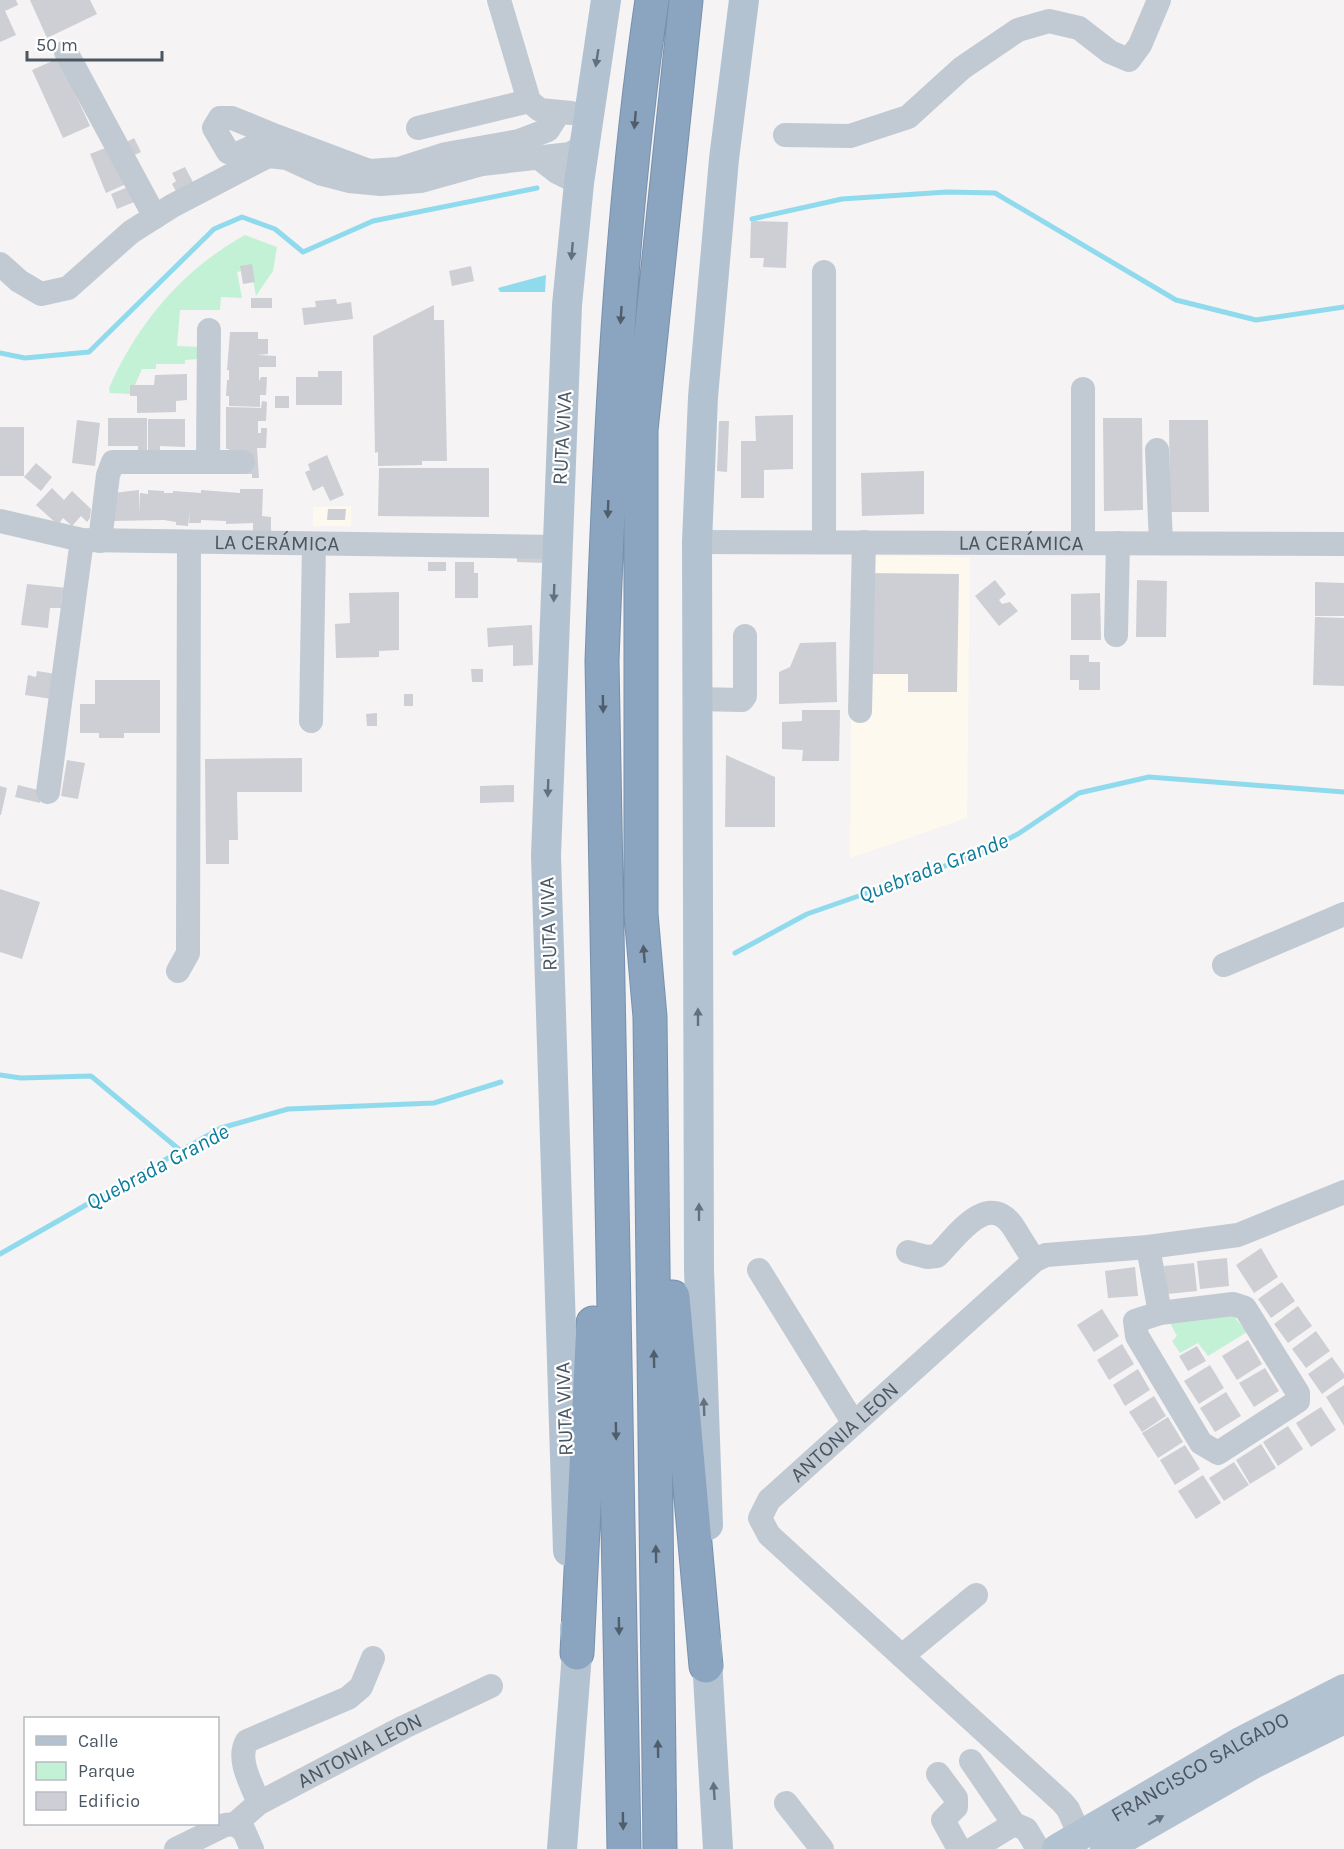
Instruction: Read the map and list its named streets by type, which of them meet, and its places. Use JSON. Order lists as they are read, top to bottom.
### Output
{
  "streets": {
    "main road": ["RUTA VIVA", "FRANCISCO SALGADO"],
    "street": ["LA CERÁMICA", "ANTONIA LEON"]
  },
  "crossings": [
    ["RUTA VIVA", "LA CERÁMICA"],
    ["ANTONIA LEON", "FRANCISCO SALGADO"]
  ],
  "water": ["Quebrada Grande"],
  "legend": ["Calle", "Parque", "Edificio"],
  "scale_bar": "50 m"
}
